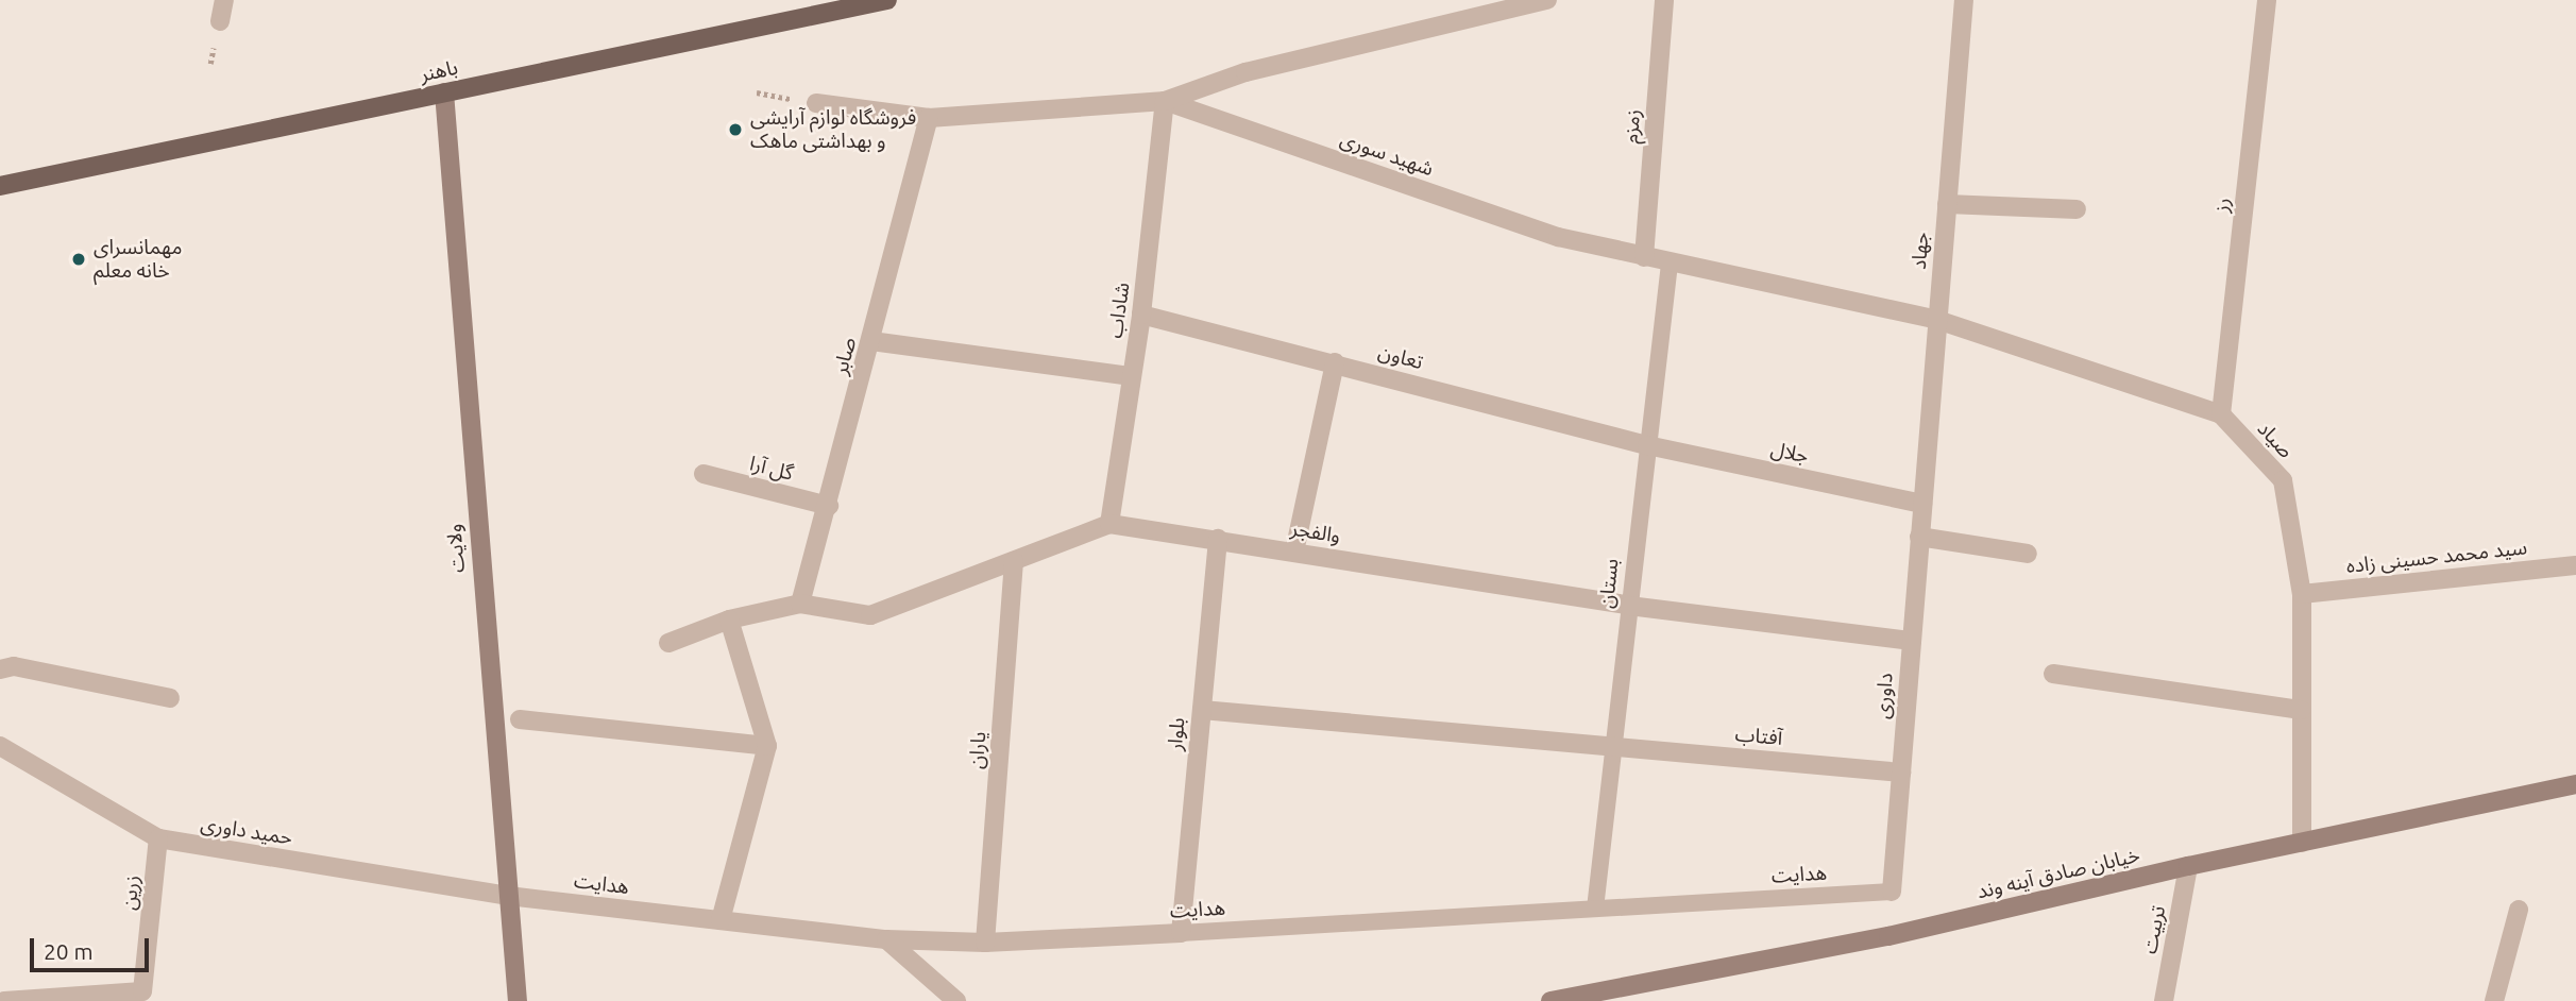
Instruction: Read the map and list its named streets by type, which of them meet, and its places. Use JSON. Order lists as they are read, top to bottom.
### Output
{
  "streets": {
    "main road": ["باهنر", "ولایت", "خیابان صادق آینه وند"],
    "street": [
      "زمزم",
      "شهید سوری",
      "رز",
      "جهاد",
      "شاداب",
      "صابر",
      "تعاون",
      "صیاد",
      "جلال",
      "گل آرا",
      "والفجر",
      "سید محمد حسینی زاده",
      "داوری",
      "بلوار",
      "آفتاب",
      "یاران",
      "حمید داوری",
      "هدایت",
      "زرین",
      "تربیت"
    ],
    "lane": ["بستان"]
  },
  "crossings": [
    ["باهنر", "ولایت"],
    ["زمزم", "شهید سوری"],
    ["شهید سوری", "جهاد"],
    ["شهید سوری", "شاداب"],
    ["شهید سوری", "صابر"],
    ["شهید سوری", "صیاد"],
    ["شهید سوری", "بستان"],
    ["رز", "صیاد"],
    ["جهاد", "صیاد"],
    ["جهاد", "جلال"],
    ["جهاد", "داوری"],
    ["شاداب", "تعاون"],
    ["شاداب", "والفجر"],
    ["صابر", "گل آرا"],
    ["صابر", "والفجر"],
    ["تعاون", "جلال"],
    ["تعاون", "بستان"],
    ["صیاد", "سید محمد حسینی زاده"],
    ["صیاد", "خیابان صادق آینه وند"],
    ["جلال", "بستان"],
    ["جلال", "داوری"],
    ["والفجر", "بستان"],
    ["والفجر", "داوری"],
    ["والفجر", "بلوار"],
    ["والفجر", "یاران"],
    ["ولایت", "حمید داوری"],
    ["ولایت", "هدایت"],
    ["بستان", "آفتاب"],
    ["بستان", "هدایت"],
    ["داوری", "آفتاب"],
    ["داوری", "هدایت"],
    ["بلوار", "آفتاب"],
    ["بلوار", "هدایت"],
    ["یاران", "هدایت"],
    ["حمید داوری", "هدایت"],
    ["حمید داوری", "زرین"],
    ["خیابان صادق آینه وند", "تربیت"]
  ],
  "places": ["فروشگاه لوازم آرایشی و بهداشتی ماهک", "مهمانسرای خانه معلم"],
  "scale_bar": "20 m"
}
